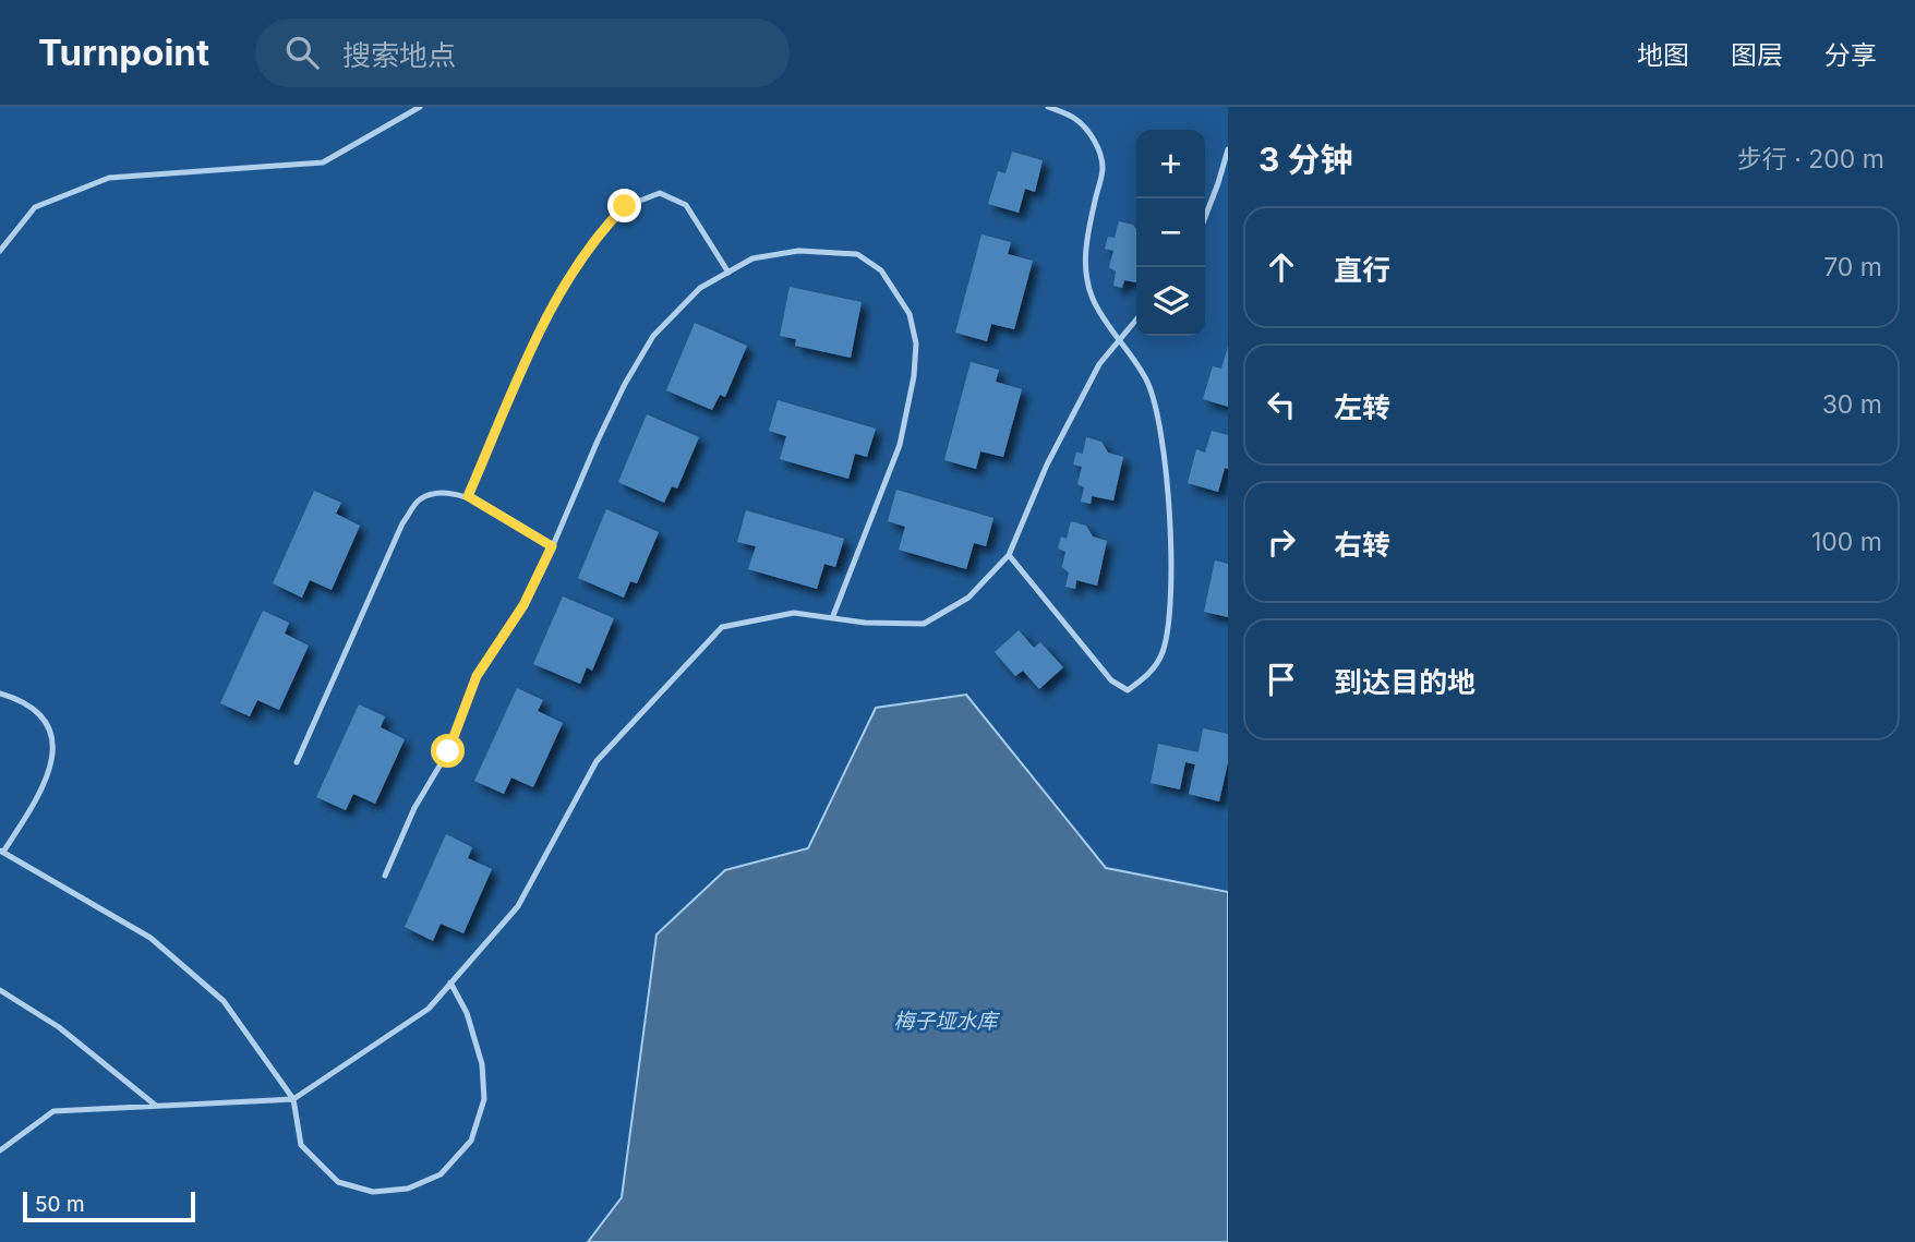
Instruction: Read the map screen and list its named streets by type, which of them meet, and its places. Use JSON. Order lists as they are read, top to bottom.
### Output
{
  "water": ["梅子垭水库"],
  "scale_bar": "50 m",
  "page": {
    "header": "Turnpoint",
    "search": "搜索地点",
    "nav": ["地图", "图层", "分享"],
    "heading": ["3 分钟", "步行 · 200 m"],
    "map_buttons": ["+", "−"],
    "list": [
      ["直行", "70 m"],
      ["左转", "30 m"],
      ["右转", "100 m"],
      "到达目的地"
    ],
    "scale": "50 m"
  }
}
